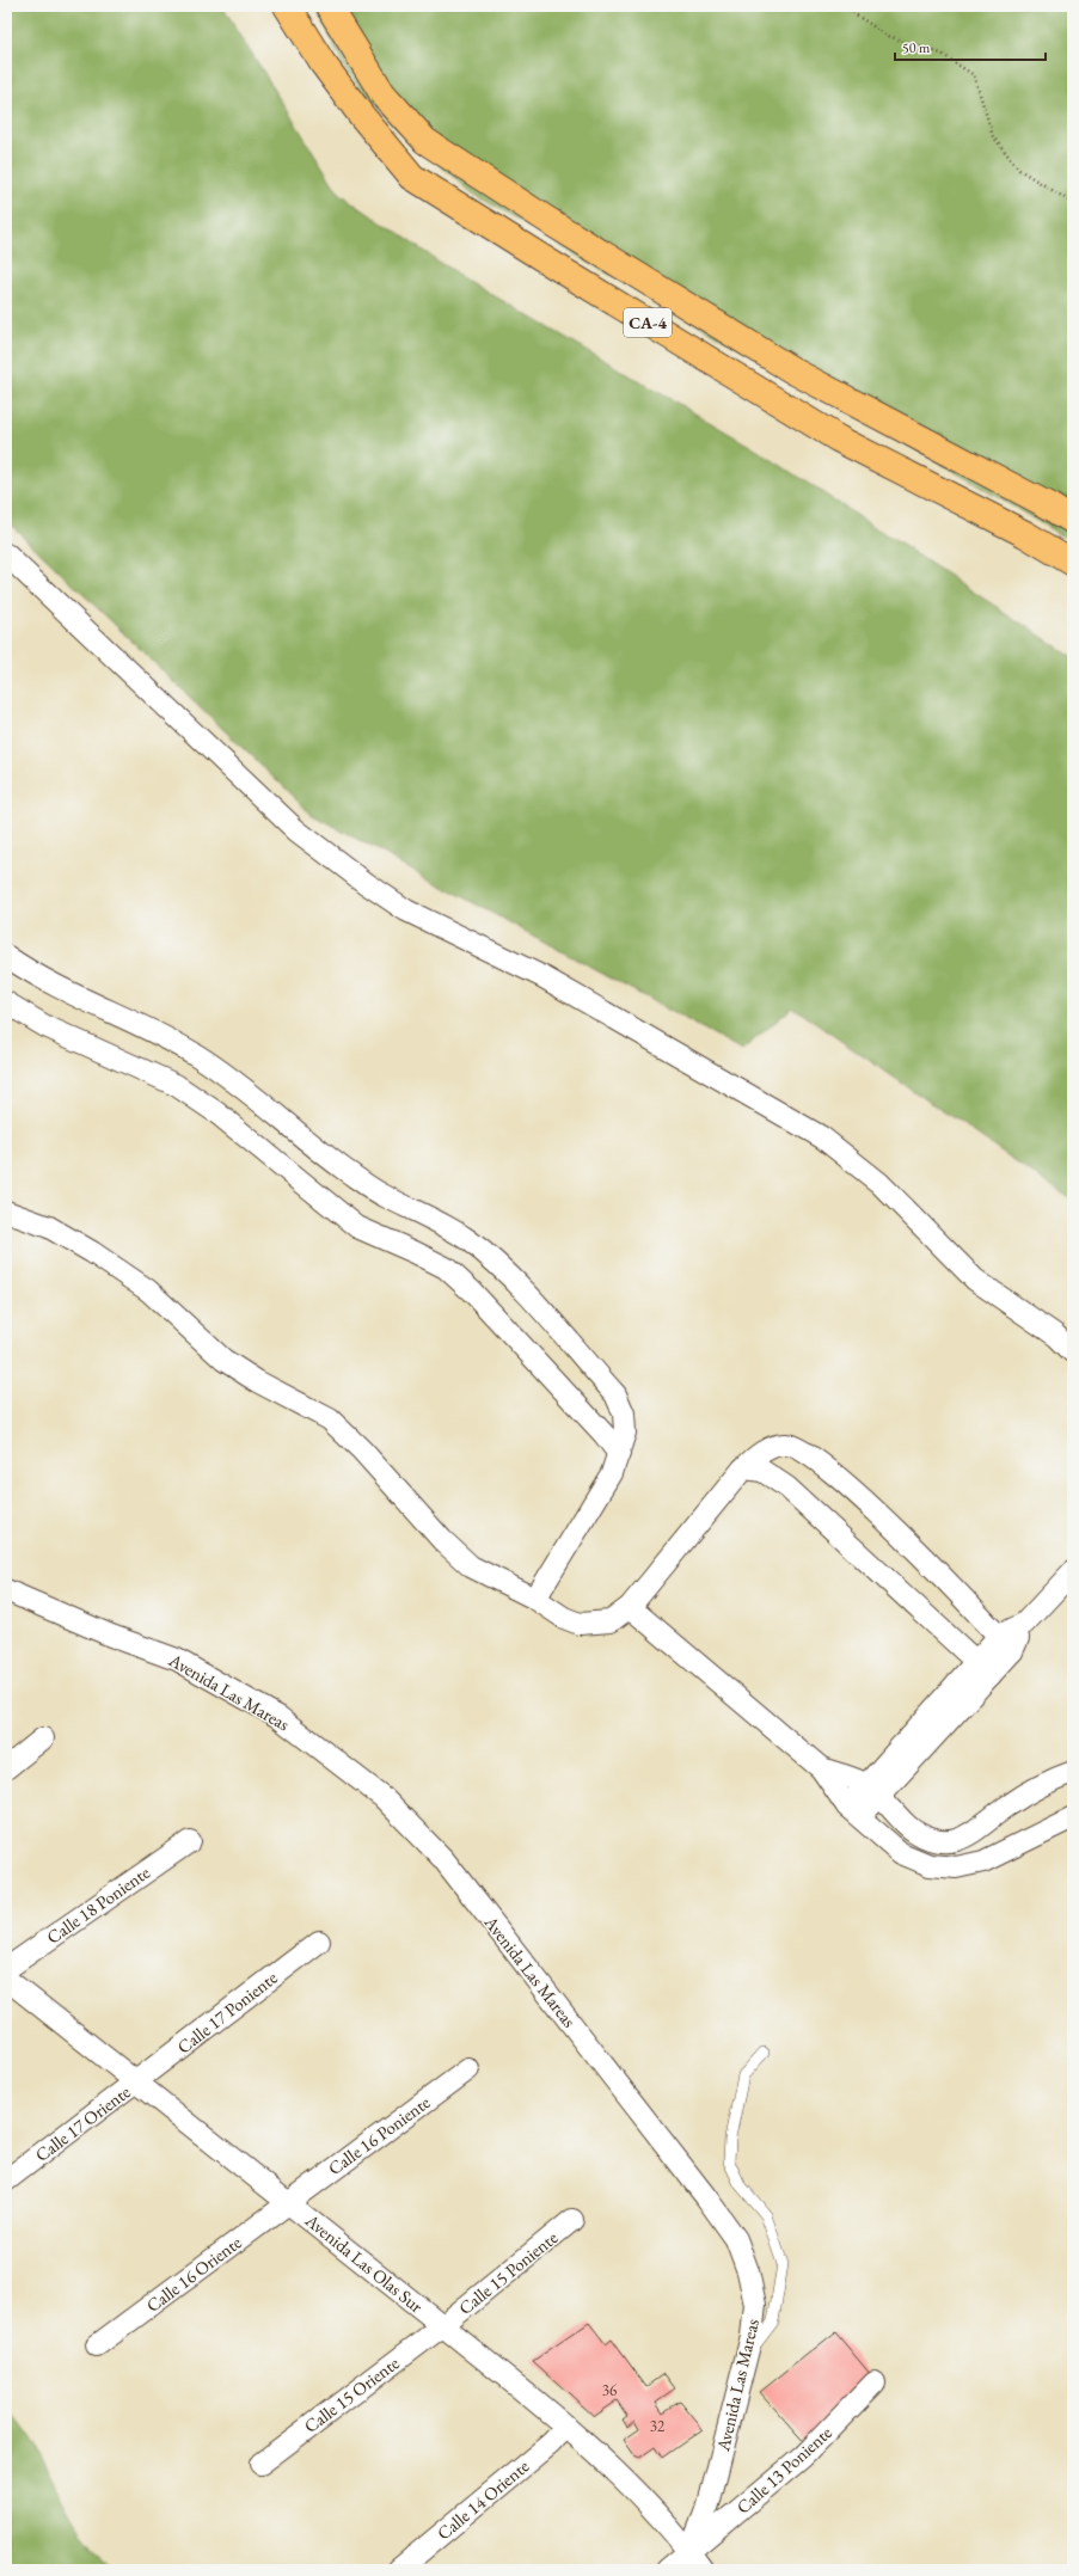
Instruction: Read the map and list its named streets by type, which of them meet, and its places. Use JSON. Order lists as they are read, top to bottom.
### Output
{
  "streets": {
    "highway": ["CA-4"],
    "street": [
      "Avenida Las Mareas",
      "Calle 18 Poniente",
      "Calle 17 Poniente",
      "Calle 17 Oriente",
      "Calle 16 Poniente",
      "Avenida Las Olas Sur",
      "Calle 15 Poniente",
      "Calle 16 Oriente",
      "Calle 15 Oriente",
      "Calle 13 Poniente",
      "Calle 14 Oriente"
    ]
  },
  "crossings": [
    ["Avenida Las Mareas", "Avenida Las Olas Sur"],
    ["Avenida Las Mareas", "Calle 13 Poniente"],
    ["Calle 17 Poniente", "Calle 17 Oriente"],
    ["Calle 17 Poniente", "Avenida Las Olas Sur"],
    ["Calle 17 Oriente", "Avenida Las Olas Sur"],
    ["Calle 16 Poniente", "Avenida Las Olas Sur"],
    ["Calle 16 Poniente", "Calle 16 Oriente"],
    ["Avenida Las Olas Sur", "Calle 15 Poniente"],
    ["Avenida Las Olas Sur", "Calle 16 Oriente"],
    ["Avenida Las Olas Sur", "Calle 15 Oriente"],
    ["Avenida Las Olas Sur", "Calle 13 Poniente"],
    ["Avenida Las Olas Sur", "Calle 14 Oriente"],
    ["Calle 15 Poniente", "Calle 15 Oriente"]
  ],
  "house_numbers": ["36", "32"],
  "scale_bar": "50 m"
}
